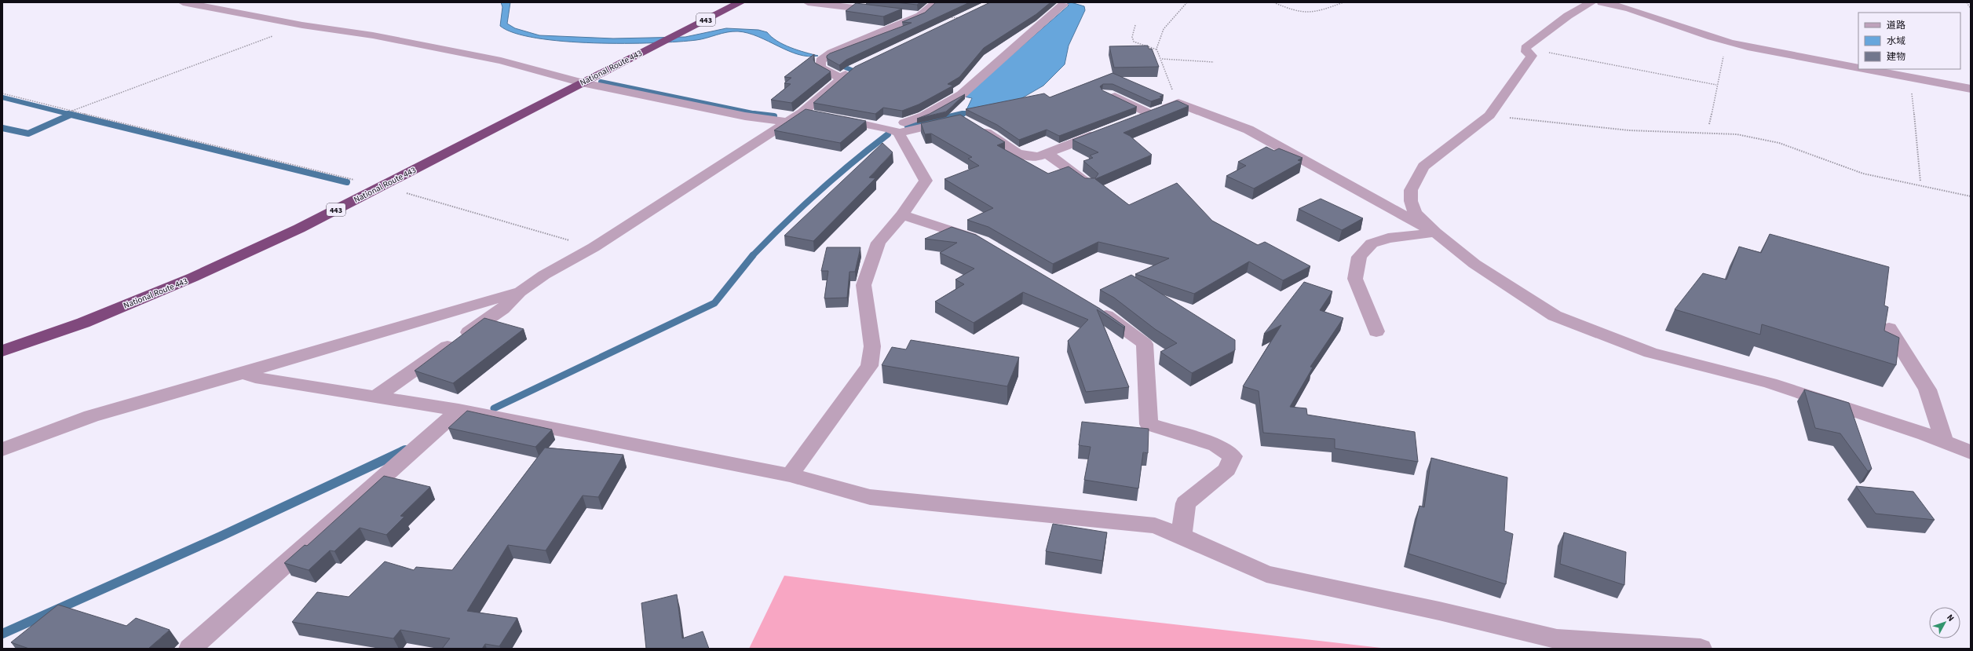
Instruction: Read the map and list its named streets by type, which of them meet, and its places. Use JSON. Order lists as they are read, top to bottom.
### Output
{
  "streets": {
    "highway": ["443", "National Route 443"]
  },
  "legend": ["道路", "水域", "建物"],
  "north": "top right"
}
